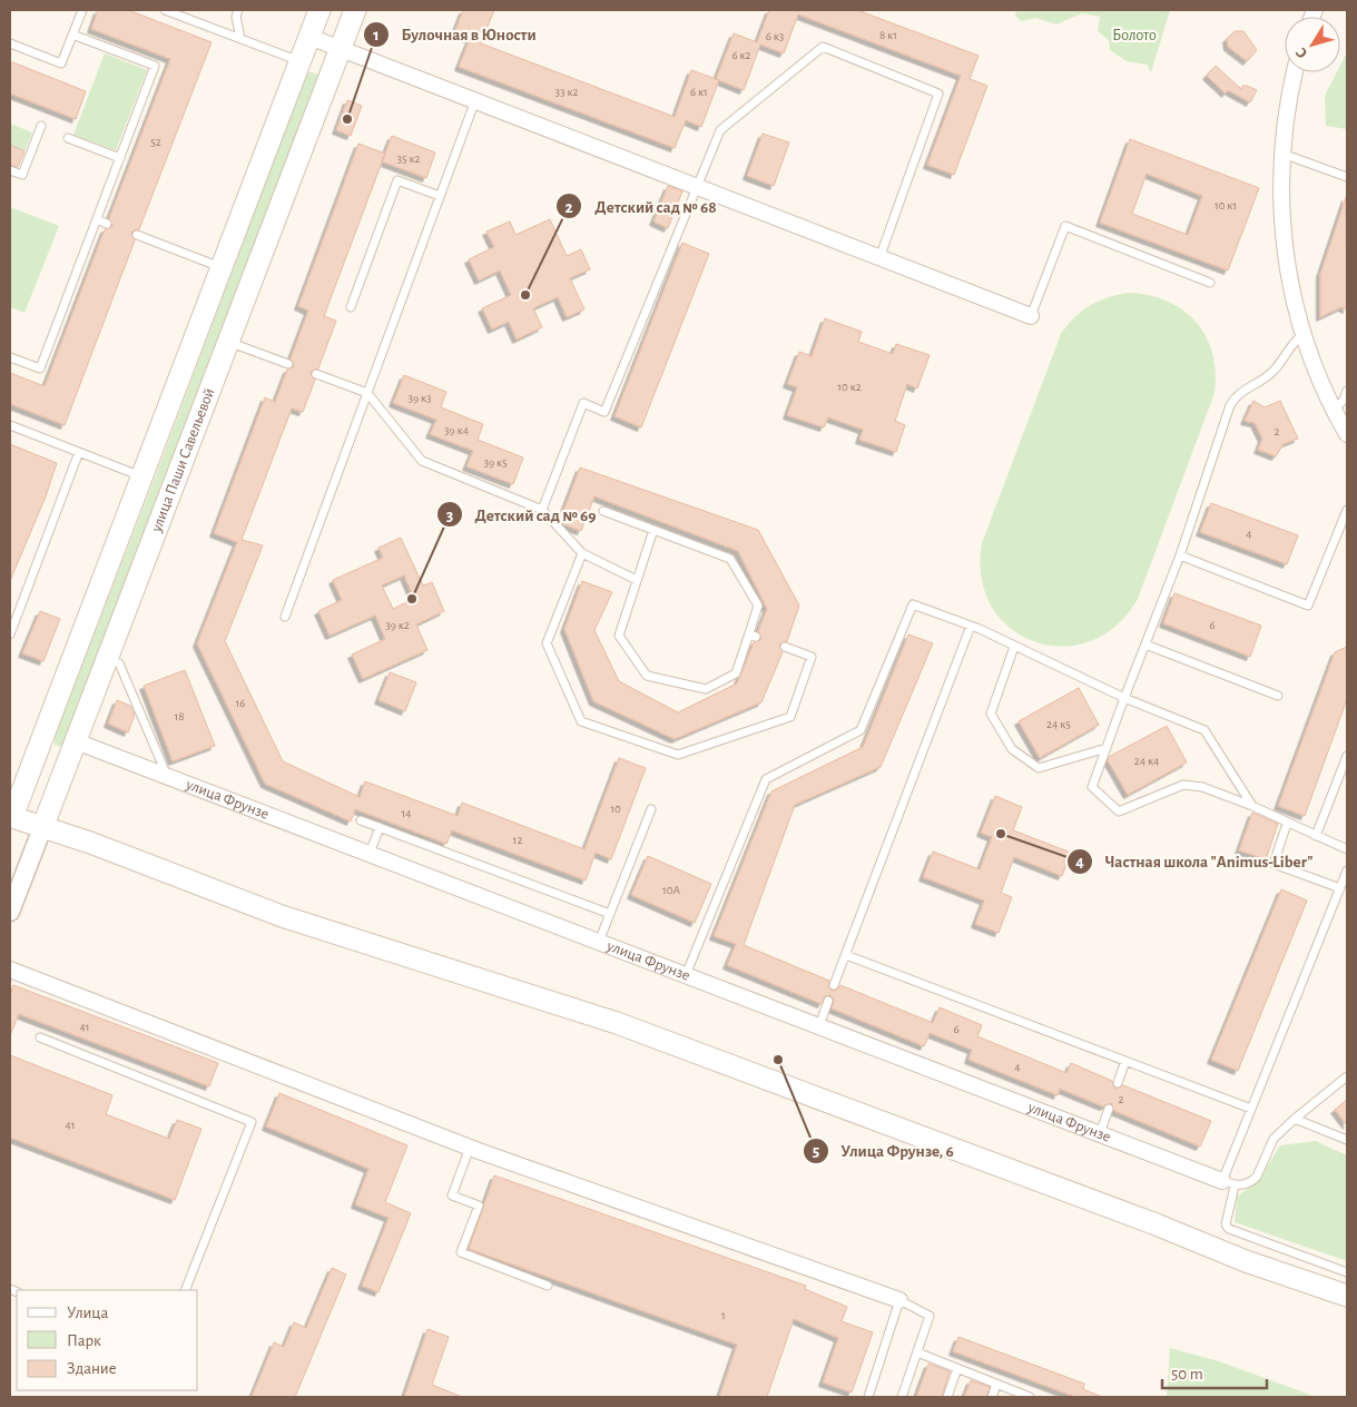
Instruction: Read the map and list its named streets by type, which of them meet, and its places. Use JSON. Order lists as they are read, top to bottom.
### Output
{
  "streets": {
    "main road": ["улица Паши Савельевой"],
    "street": ["улица Фрунзе"]
  },
  "crossings": [
    ["улица Паши Савельевой", "улица Фрунзе"]
  ],
  "parks": ["Болото"],
  "places": [
    "Булочная в Юности",
    "Детский сад № 68",
    "Детский сад № 69",
    "Частная школа \"Animus-Liber\"",
    "Улица Фрунзе, 6"
  ],
  "house_numbers": [
    "8 к1",
    "6 к3",
    "6 к2",
    "33 к2",
    "6 к1",
    "52",
    "35 к2",
    "10 к1",
    "10 к2",
    "39 к3",
    "39 к4",
    "2",
    "39 к5",
    "4",
    "39 к2",
    "6",
    "16",
    "18",
    "24 к5",
    "24 к4",
    "10",
    "14",
    "12",
    "10А",
    "41",
    "6",
    "4",
    "2",
    "41",
    "1"
  ],
  "legend": ["Улица", "Парк", "Здание"],
  "scale_bar": "50 m",
  "north": "bottom left"
}
